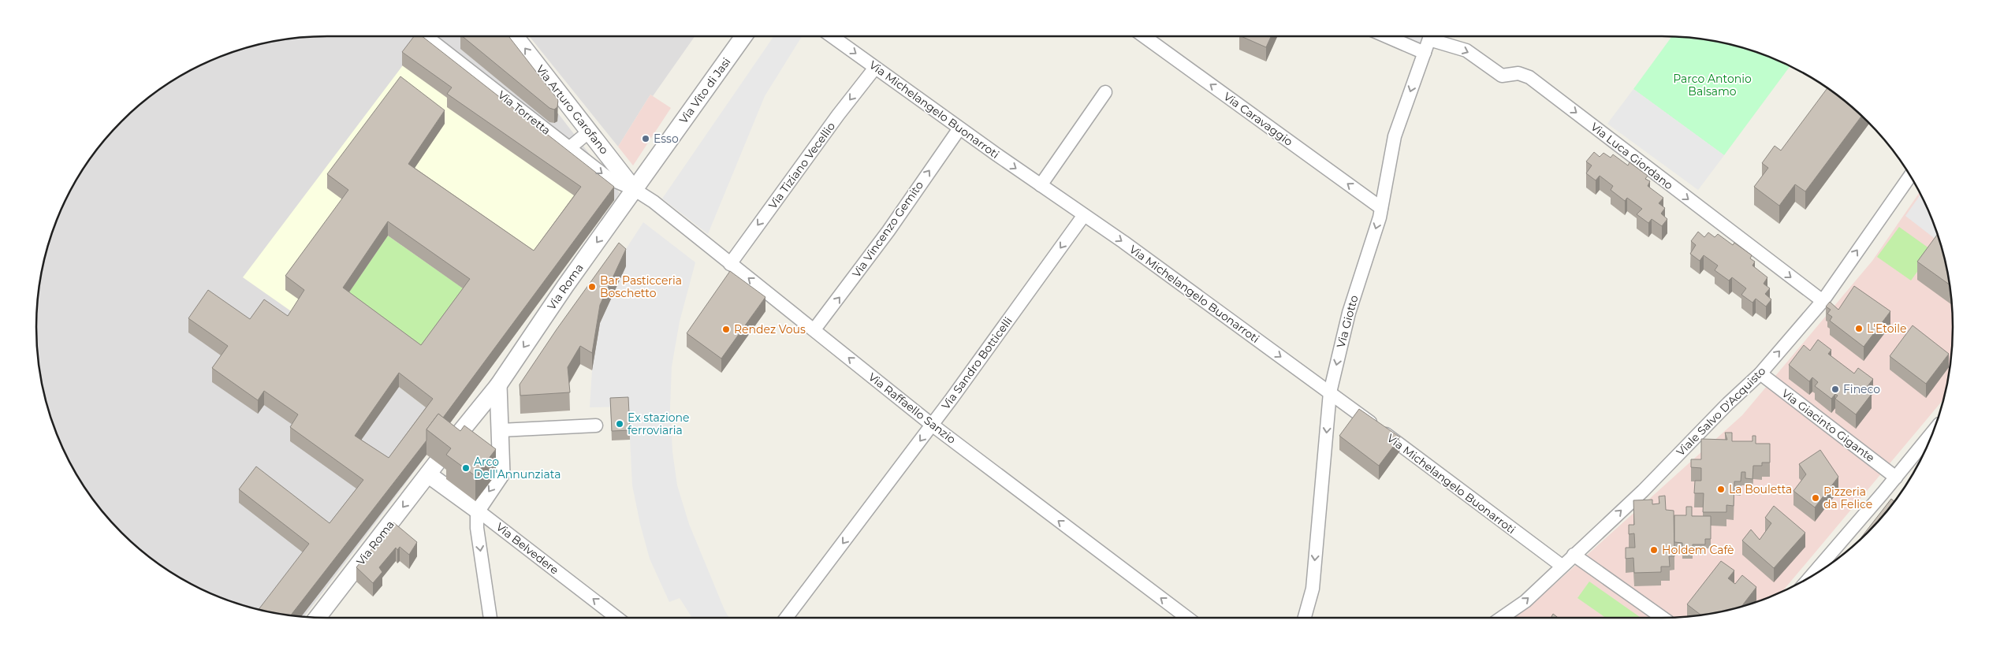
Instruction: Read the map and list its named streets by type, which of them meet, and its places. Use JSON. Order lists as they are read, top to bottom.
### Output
{
  "streets": {
    "street": [
      "Via Vito di Jasi",
      "Via Arturo Garofano",
      "Via Michelangelo Buonarroti",
      "Via Torretta",
      "Via Caravaggio",
      "Via Luca Giordano",
      "Via Tiziano Vecellio",
      "Via Vincenzo Gemito",
      "Via Roma",
      "Via Giotto",
      "Via Sandro Botticelli",
      "Via Raffaello Sanzio",
      "Viale Salvo D'Acquisto",
      "Via Giacinto Gigante",
      "Via Belvedere"
    ]
  },
  "crossings": [
    ["Via Vito di Jasi", "Via Arturo Garofano"],
    ["Via Vito di Jasi", "Via Torretta"],
    ["Via Vito di Jasi", "Via Roma"],
    ["Via Vito di Jasi", "Via Raffaello Sanzio"],
    ["Via Arturo Garofano", "Via Torretta"],
    ["Via Arturo Garofano", "Via Roma"],
    ["Via Arturo Garofano", "Via Raffaello Sanzio"],
    ["Via Michelangelo Buonarroti", "Via Tiziano Vecellio"],
    ["Via Michelangelo Buonarroti", "Via Vincenzo Gemito"],
    ["Via Michelangelo Buonarroti", "Via Giotto"],
    ["Via Michelangelo Buonarroti", "Via Sandro Botticelli"],
    ["Via Michelangelo Buonarroti", "Viale Salvo D'Acquisto"],
    ["Via Torretta", "Via Roma"],
    ["Via Torretta", "Via Raffaello Sanzio"],
    ["Via Caravaggio", "Via Giotto"],
    ["Via Luca Giordano", "Viale Salvo D'Acquisto"],
    ["Via Tiziano Vecellio", "Via Raffaello Sanzio"],
    ["Via Vincenzo Gemito", "Via Raffaello Sanzio"],
    ["Via Roma", "Via Raffaello Sanzio"],
    ["Via Roma", "Via Belvedere"],
    ["Via Sandro Botticelli", "Via Raffaello Sanzio"],
    ["Viale Salvo D'Acquisto", "Via Giacinto Gigante"]
  ],
  "one_way": [
    "Via Arturo Garofano",
    "Via Michelangelo Buonarroti",
    "Via Caravaggio",
    "Via Luca Giordano",
    "Via Tiziano Vecellio",
    "Via Vincenzo Gemito",
    "Via Roma",
    "Via Giotto",
    "Via Sandro Botticelli",
    "Via Raffaello Sanzio",
    "Viale Salvo D'Acquisto",
    "Via Belvedere"
  ],
  "parks": ["Parco Antonio Balsamo"],
  "places": [
    "Esso",
    "Bar Pasticceria Boschetto",
    "L'Etoile",
    "Rendez Vous",
    "Fineco",
    "Ex stazione ferroviaria",
    "Arco Dell'Annunziata",
    "La Bouletta",
    "Pizzeria da Felice",
    "Holdem Cafè"
  ]
}
